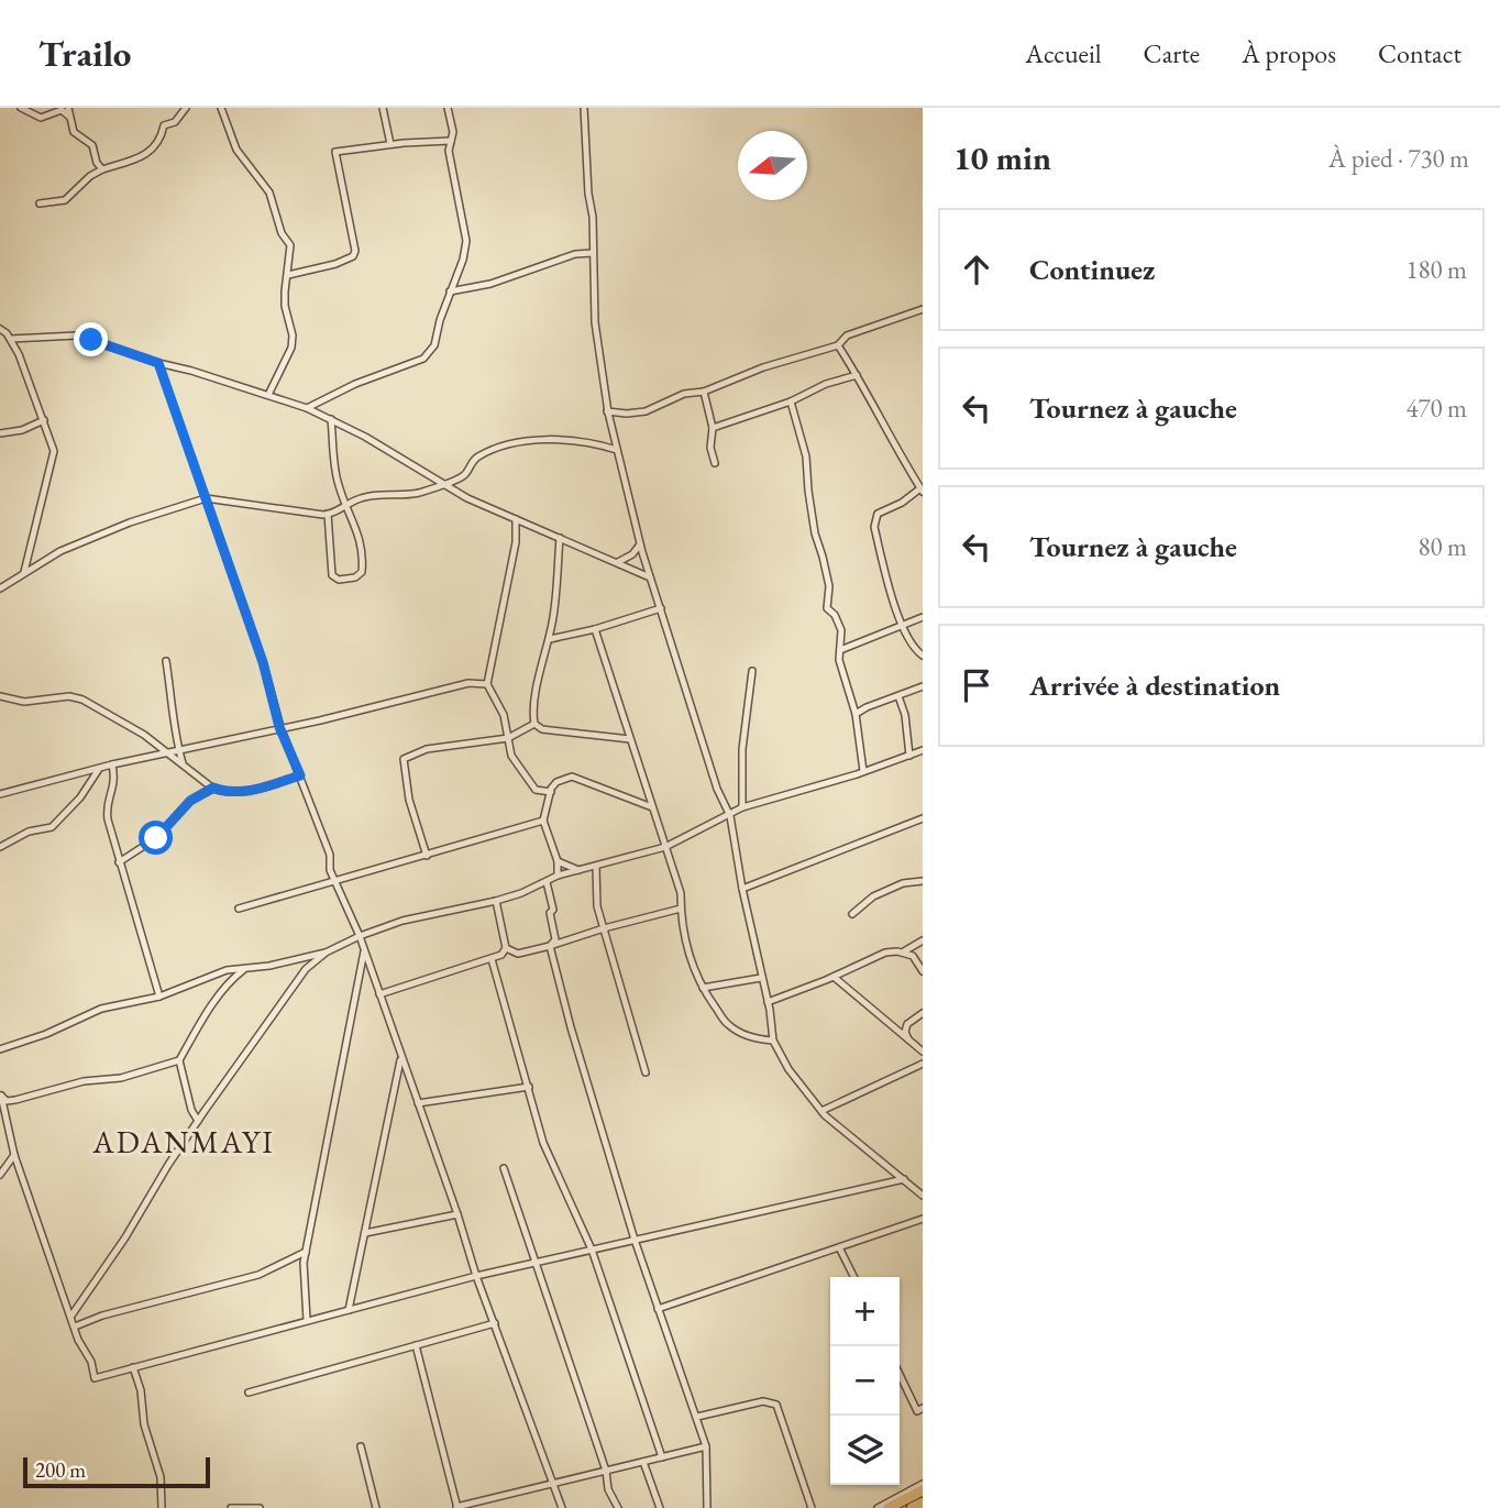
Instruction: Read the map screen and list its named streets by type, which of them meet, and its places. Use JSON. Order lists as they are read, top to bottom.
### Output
{
  "districts": ["ADANMAYI"],
  "scale_bar": "200 m",
  "north": "left",
  "page": {
    "header": "Trailo",
    "nav": [
      "Accueil",
      "Carte",
      "À propos",
      "Contact"
    ],
    "heading": ["10 min", "À pied · 730 m"],
    "list": [
      ["Continuez", "180 m"],
      ["Tournez à gauche", "470 m"],
      ["Tournez à gauche", "80 m"],
      "Arrivée à destination"
    ],
    "map_buttons": ["+", "−"],
    "scale": "200 m"
  }
}
